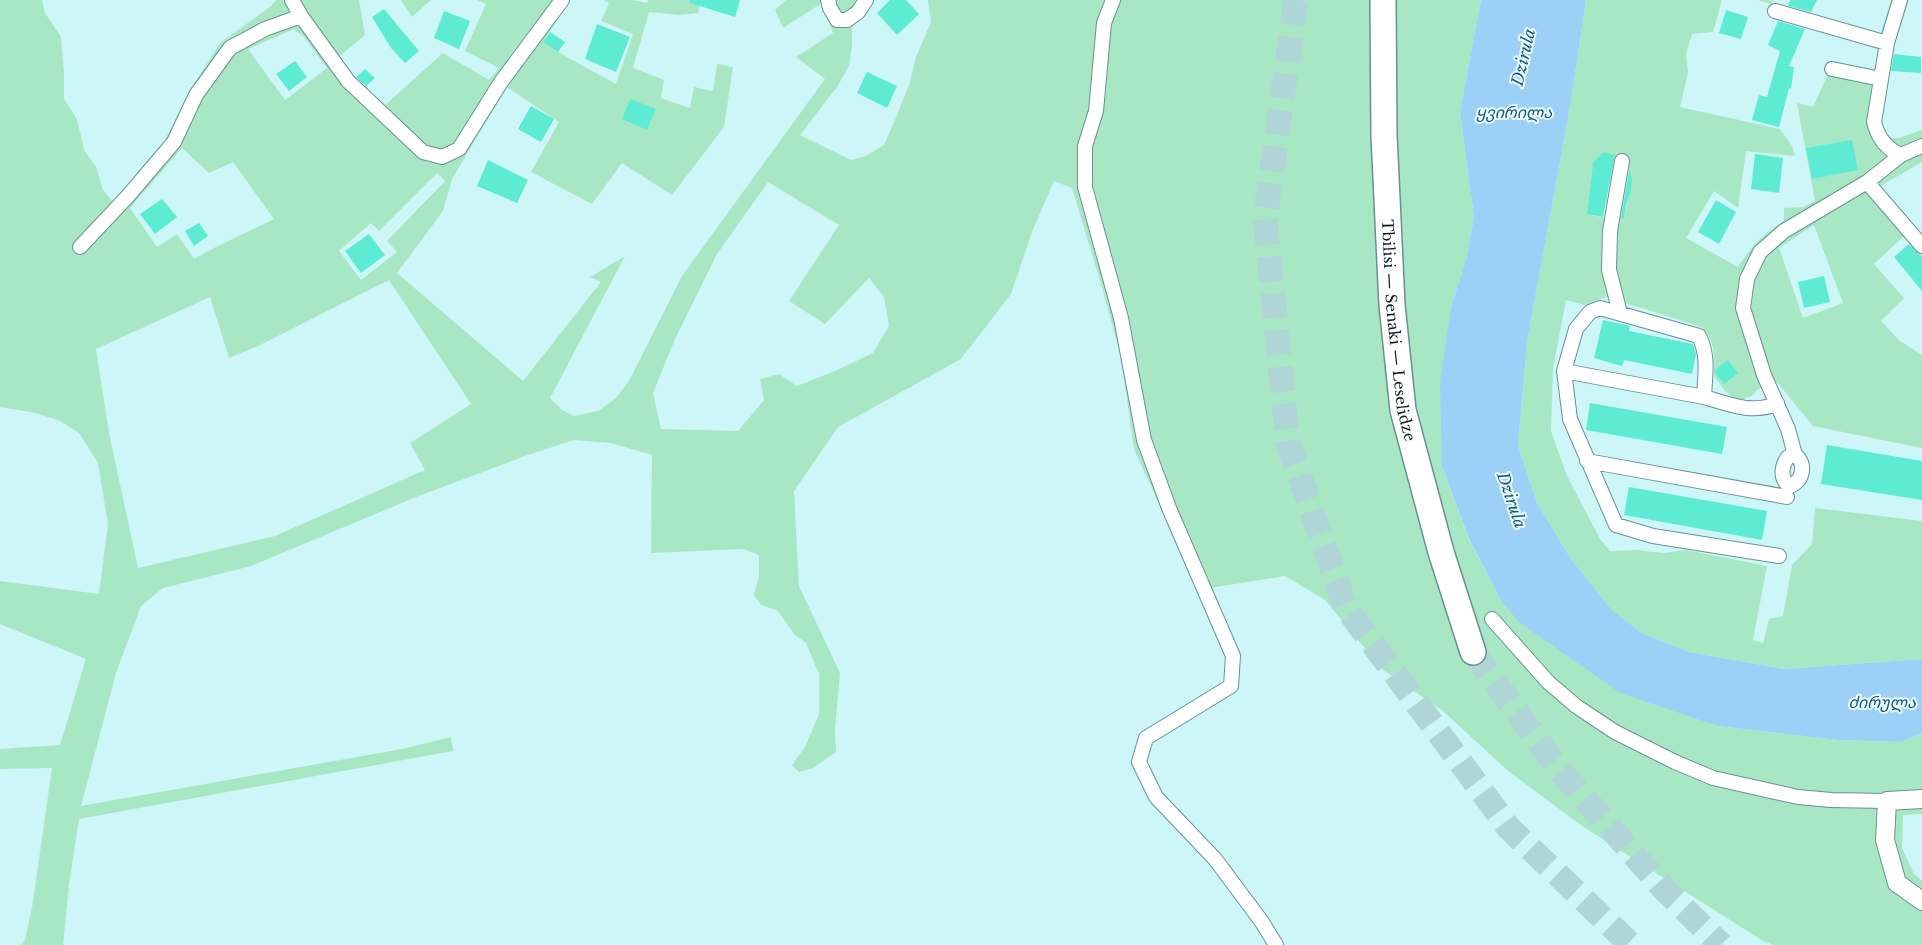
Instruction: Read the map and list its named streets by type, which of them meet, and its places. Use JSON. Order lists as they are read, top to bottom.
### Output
{
  "streets": {
    "highway": ["Tbilisi — Senaki — Leselidze"]
  },
  "water": ["Dzirula", "ყვირილა", "ძირულა"]
}
